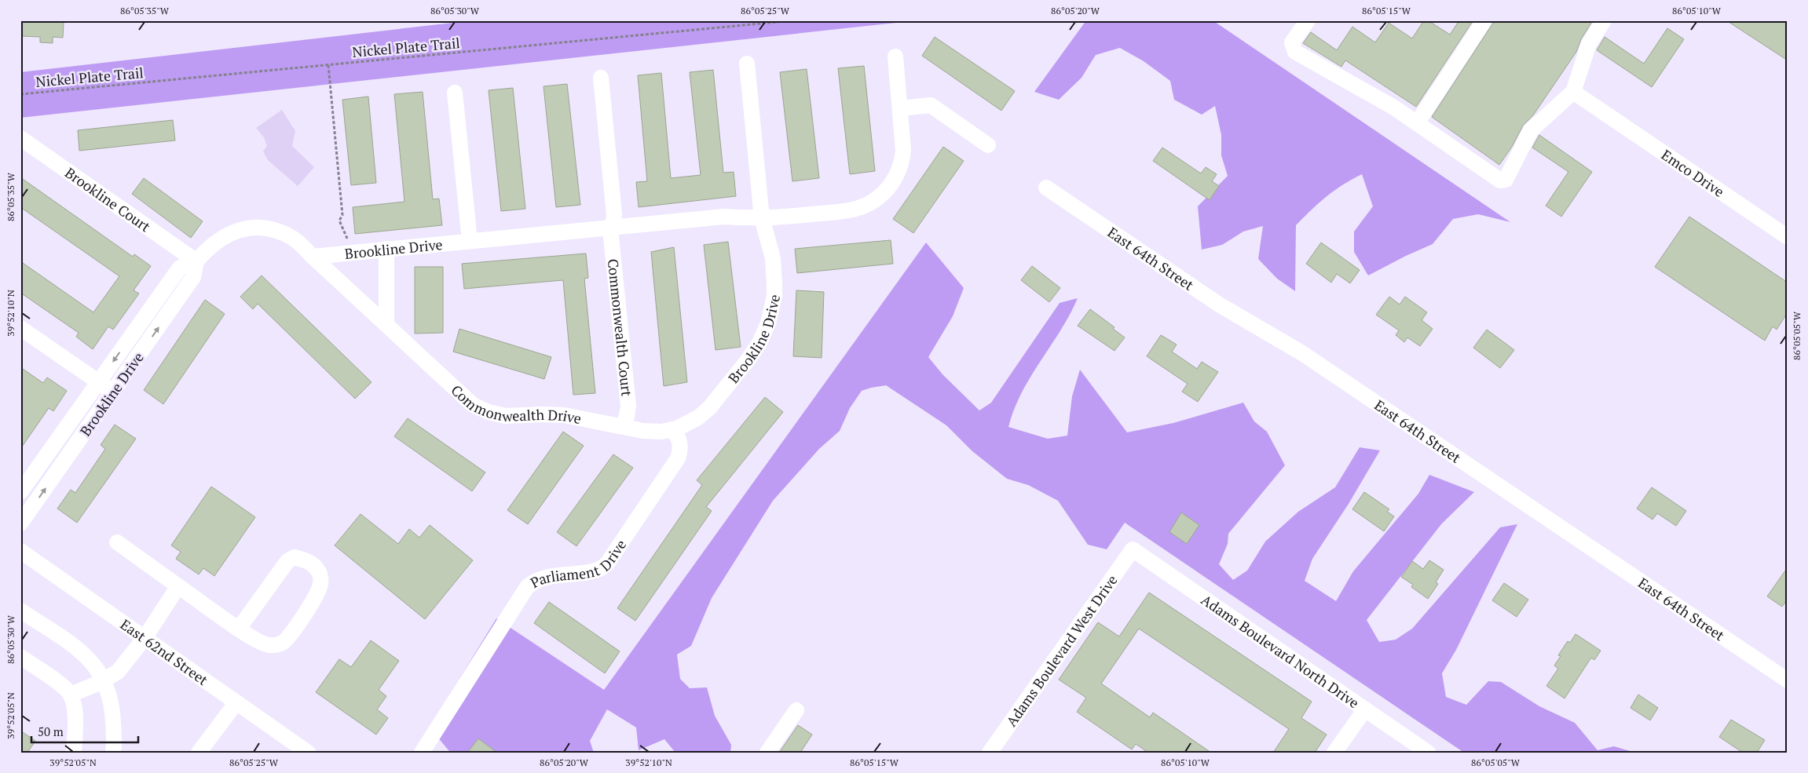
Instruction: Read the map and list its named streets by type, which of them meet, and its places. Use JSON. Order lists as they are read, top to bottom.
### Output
{
  "streets": {
    "street": [
      "Emco Drive",
      "Brookline Court",
      "Brookline Drive",
      "East 64th Street",
      "Commonwealth Court",
      "Commonwealth Drive",
      "Parliament Drive",
      "Adams Boulevard West Drive",
      "Adams Boulevard North Drive",
      "East 62nd Street"
    ],
    "path": ["Nickel Plate Trail"]
  },
  "crossings": [
    ["Brookline Court", "Brookline Drive"],
    ["Brookline Drive", "Commonwealth Court"],
    ["Brookline Drive", "Commonwealth Drive"],
    ["Brookline Drive", "Parliament Drive"],
    ["Commonwealth Court", "Commonwealth Drive"],
    ["Commonwealth Drive", "Parliament Drive"],
    ["Adams Boulevard West Drive", "Adams Boulevard North Drive"]
  ],
  "scale_bar": "50 m",
  "coordinates": [
    "86°05'35\"W",
    "86°05'30\"W",
    "86°05'25\"W",
    "86°05'20\"W",
    "86°05'15\"W",
    "86°05'10\"W",
    "39°52'10\"N",
    "86°05'05\"W",
    "39°52'05\"N"
  ]
}
